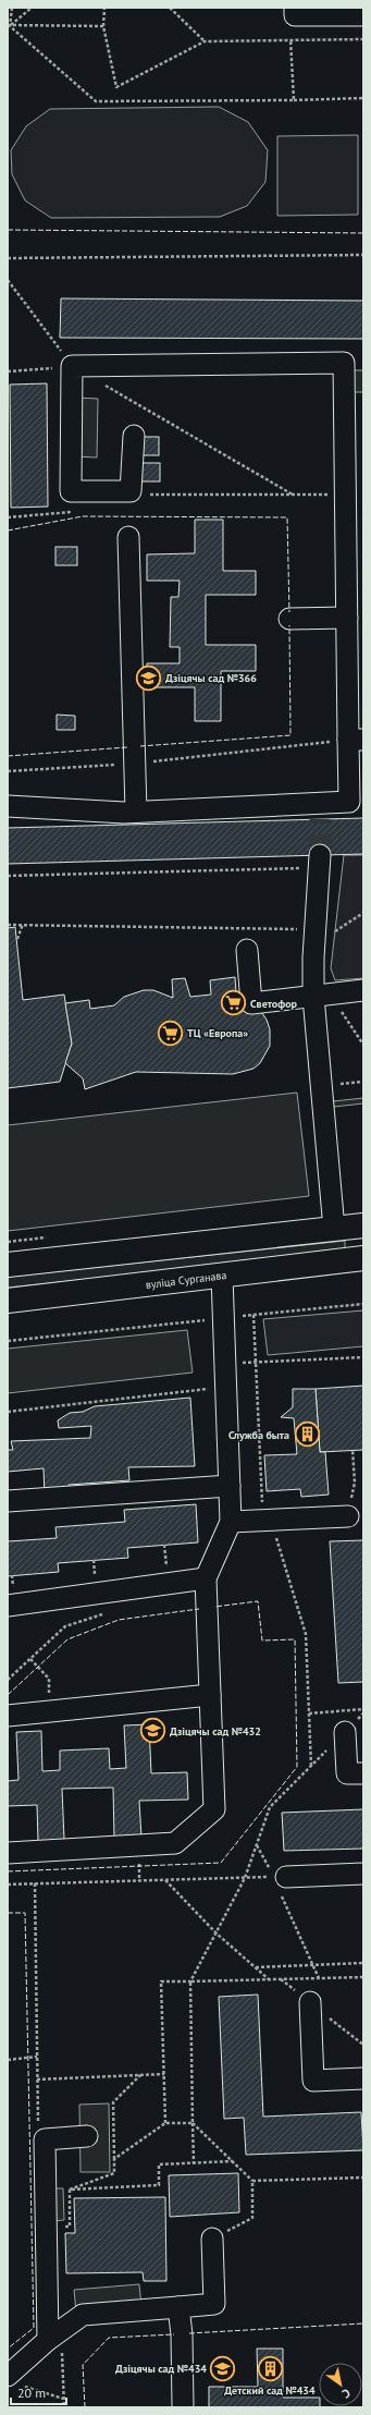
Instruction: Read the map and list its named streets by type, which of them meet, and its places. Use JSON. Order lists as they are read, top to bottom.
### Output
{
  "streets": {
    "main road": ["вуліца Сурганава"]
  },
  "places": {
    "school or university": ["Дзіцячы сад №366", "Дзіцячы сад №432", "Дзіцячы сад №434"],
    "supermarket": ["Светофор", "ТЦ «Европа»"],
    "building": ["Служба быта", "Детский сад №434"]
  },
  "scale_bar": "20 m",
  "north": "bottom right"
}
